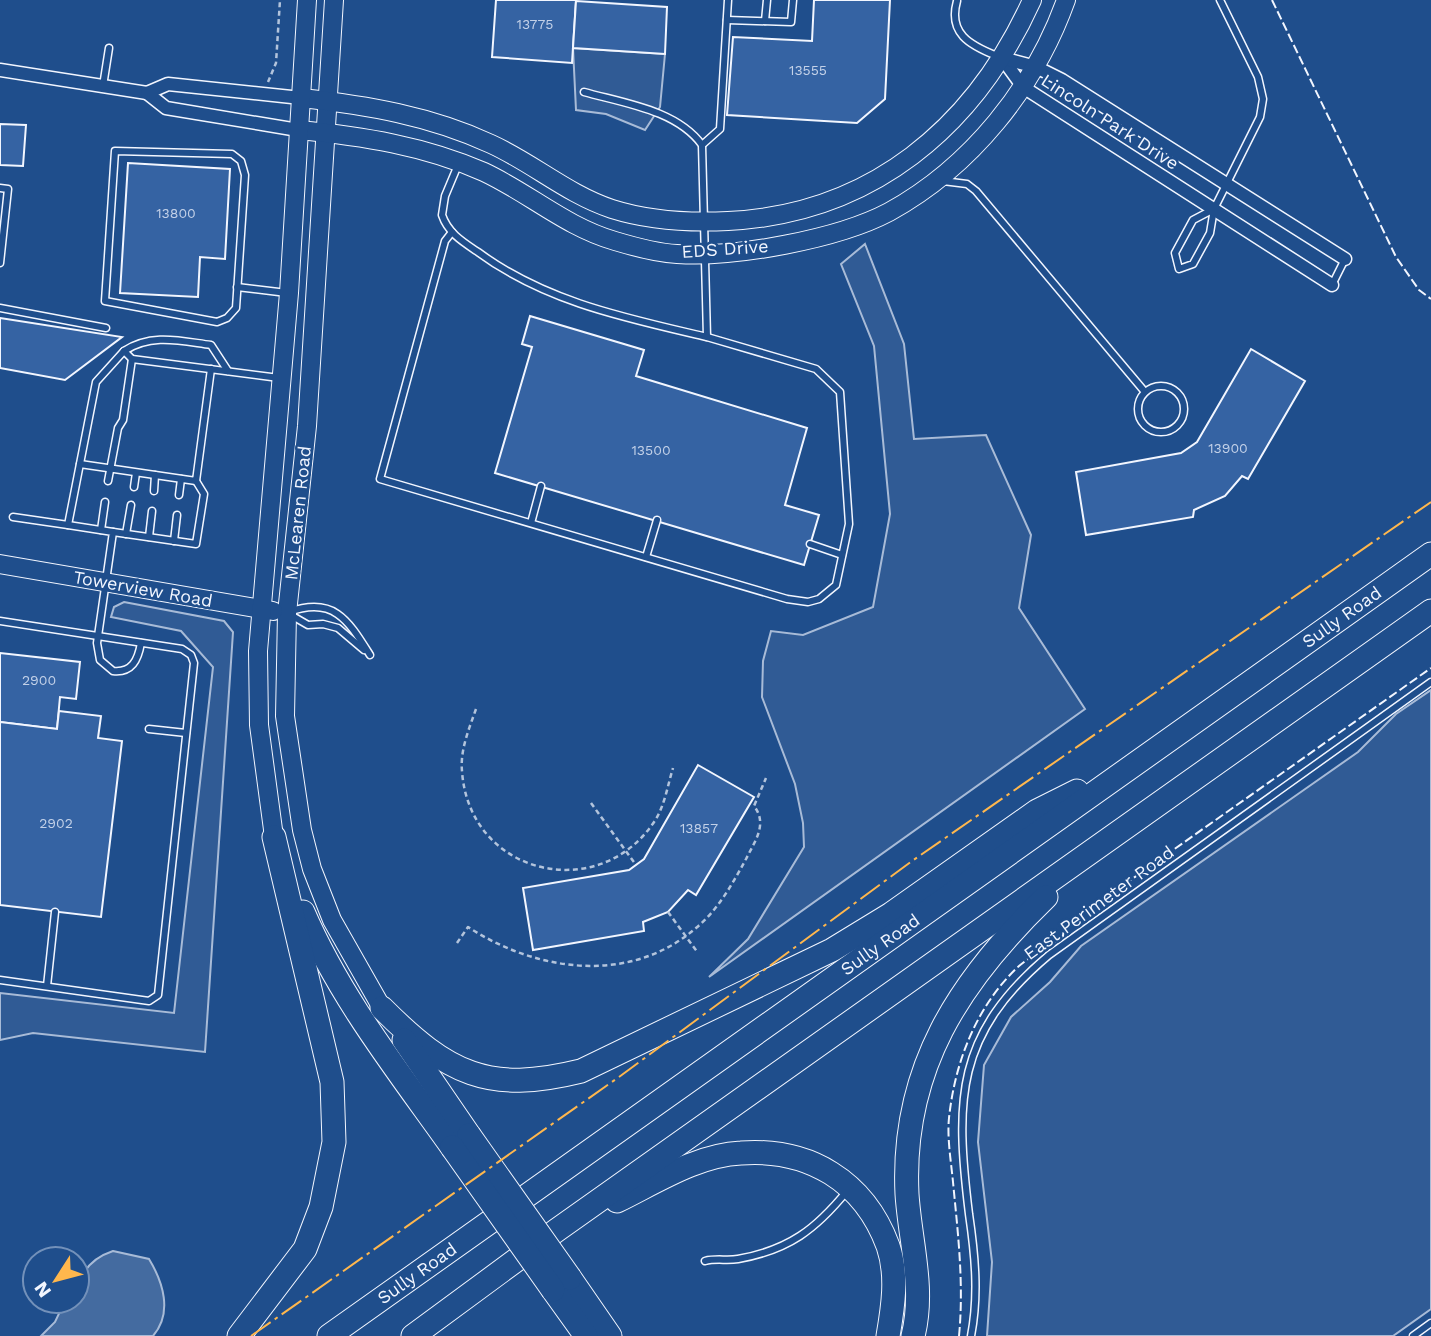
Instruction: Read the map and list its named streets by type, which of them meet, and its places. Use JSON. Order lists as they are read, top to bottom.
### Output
{
  "streets": {
    "highway": ["Sully Road"],
    "street": [
      "Lincoln Park Drive",
      "EDS Drive",
      "McLearen Road",
      "Towerview Road"
    ],
    "lane": ["East Perimeter Road"]
  },
  "crossings": [
    ["Lincoln Park Drive", "EDS Drive"],
    ["EDS Drive", "McLearen Road"],
    ["McLearen Road", "Towerview Road"]
  ],
  "house_numbers": [
    "13775",
    "13555",
    "13800",
    "13900",
    "13500",
    "2900",
    "2902",
    "13857"
  ],
  "north": "bottom left"
}
